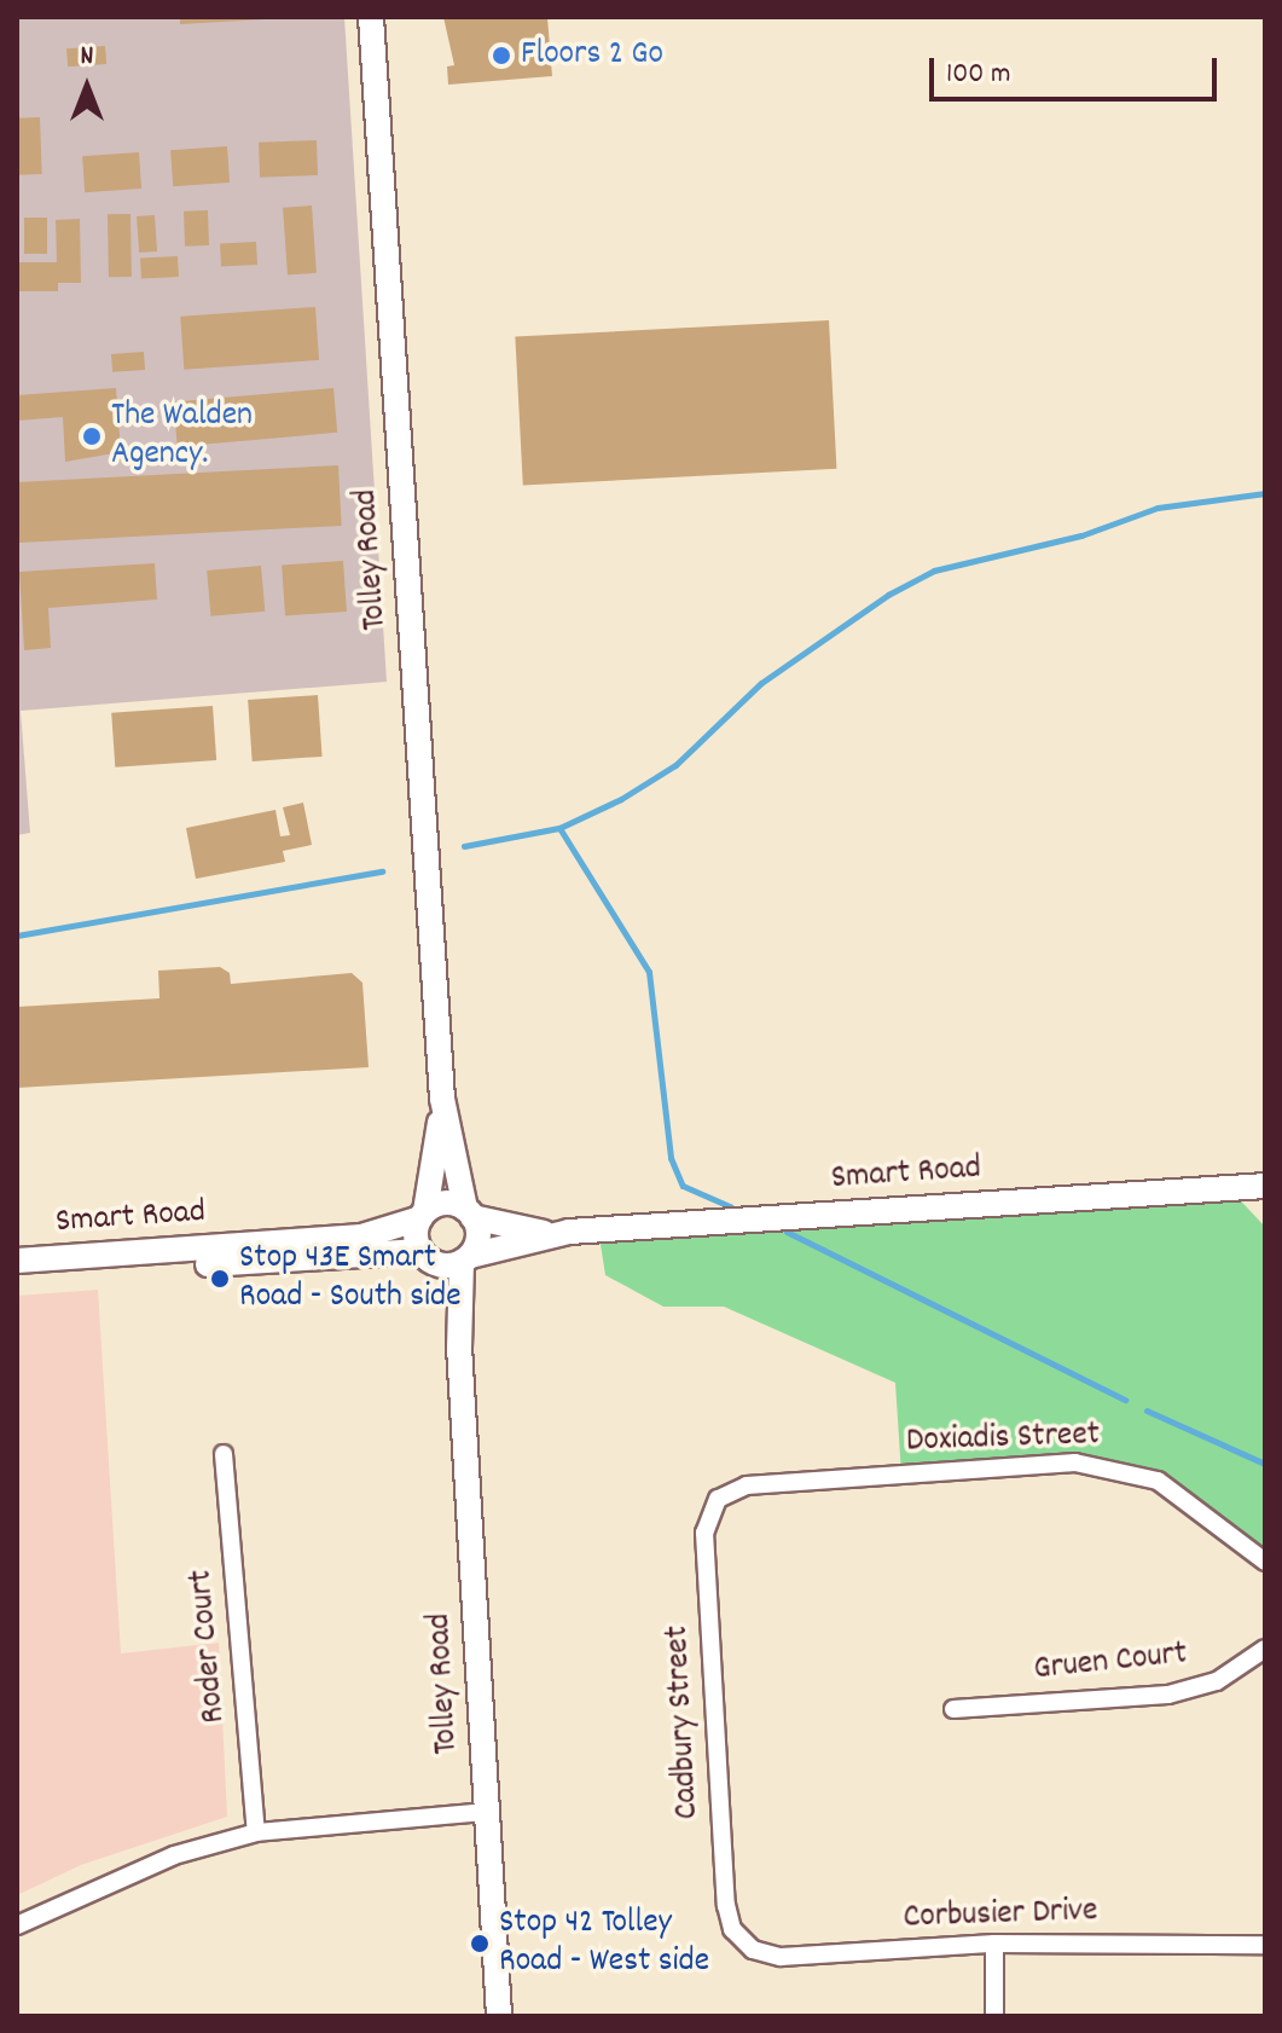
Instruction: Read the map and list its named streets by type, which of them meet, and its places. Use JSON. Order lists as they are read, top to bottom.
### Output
{
  "streets": {
    "main road": ["Tolley Road", "Smart Road"],
    "street": [
      "Doxiadis Street",
      "Roder Court",
      "Gruen Court",
      "Cadbury Street",
      "Corbusier Drive"
    ]
  },
  "crossings": [
    ["Tolley Road", "Smart Road"],
    ["Doxiadis Street", "Cadbury Street"],
    ["Cadbury Street", "Corbusier Drive"]
  ],
  "places": [
    "Floors 2 Go",
    "The Walden Agency.",
    "Stop 43E Smart Road - South side",
    "Stop 42 Tolley Road - West side"
  ],
  "scale_bar": "100 m",
  "north": "top"
}
